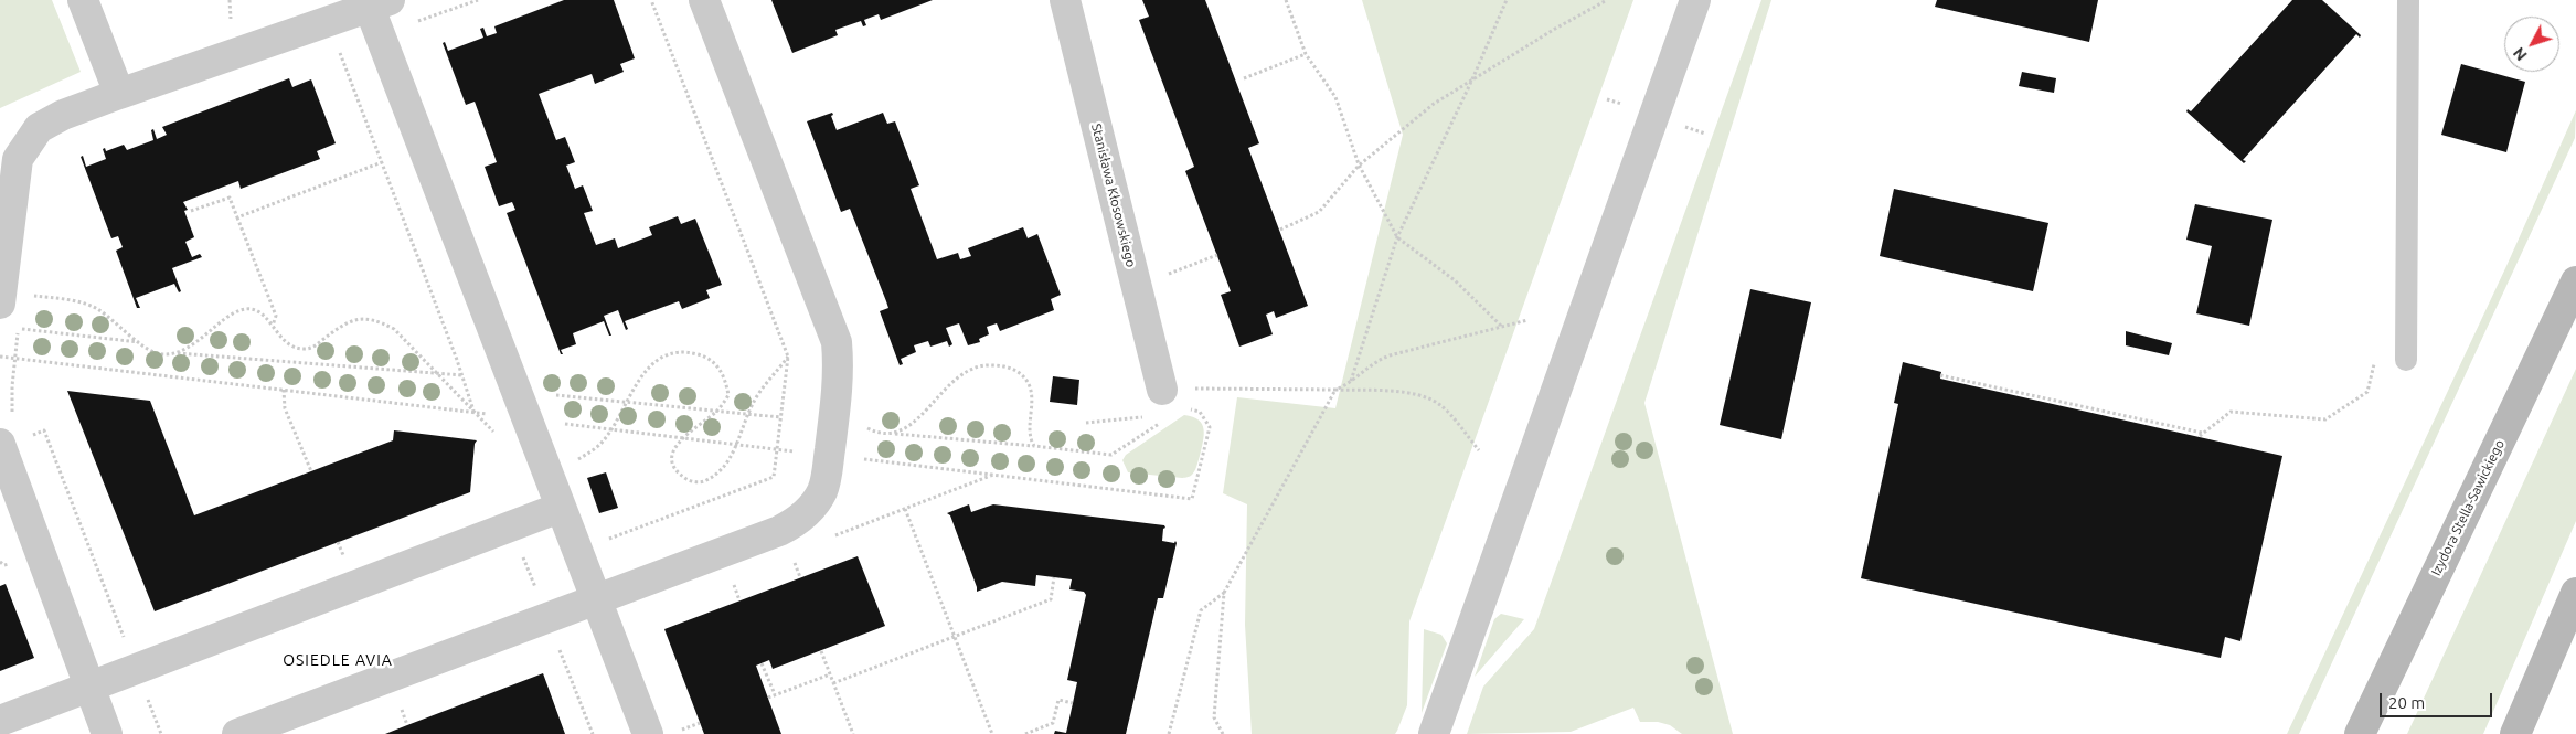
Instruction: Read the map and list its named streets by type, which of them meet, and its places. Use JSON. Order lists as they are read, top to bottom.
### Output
{
  "streets": {
    "main road": ["Izydora Stella-Sawickiego"],
    "street": ["Stanisława Kłosowskiego"]
  },
  "districts": ["OSIEDLE AVIA"],
  "scale_bar": "20 m",
  "north": "bottom left"
}
